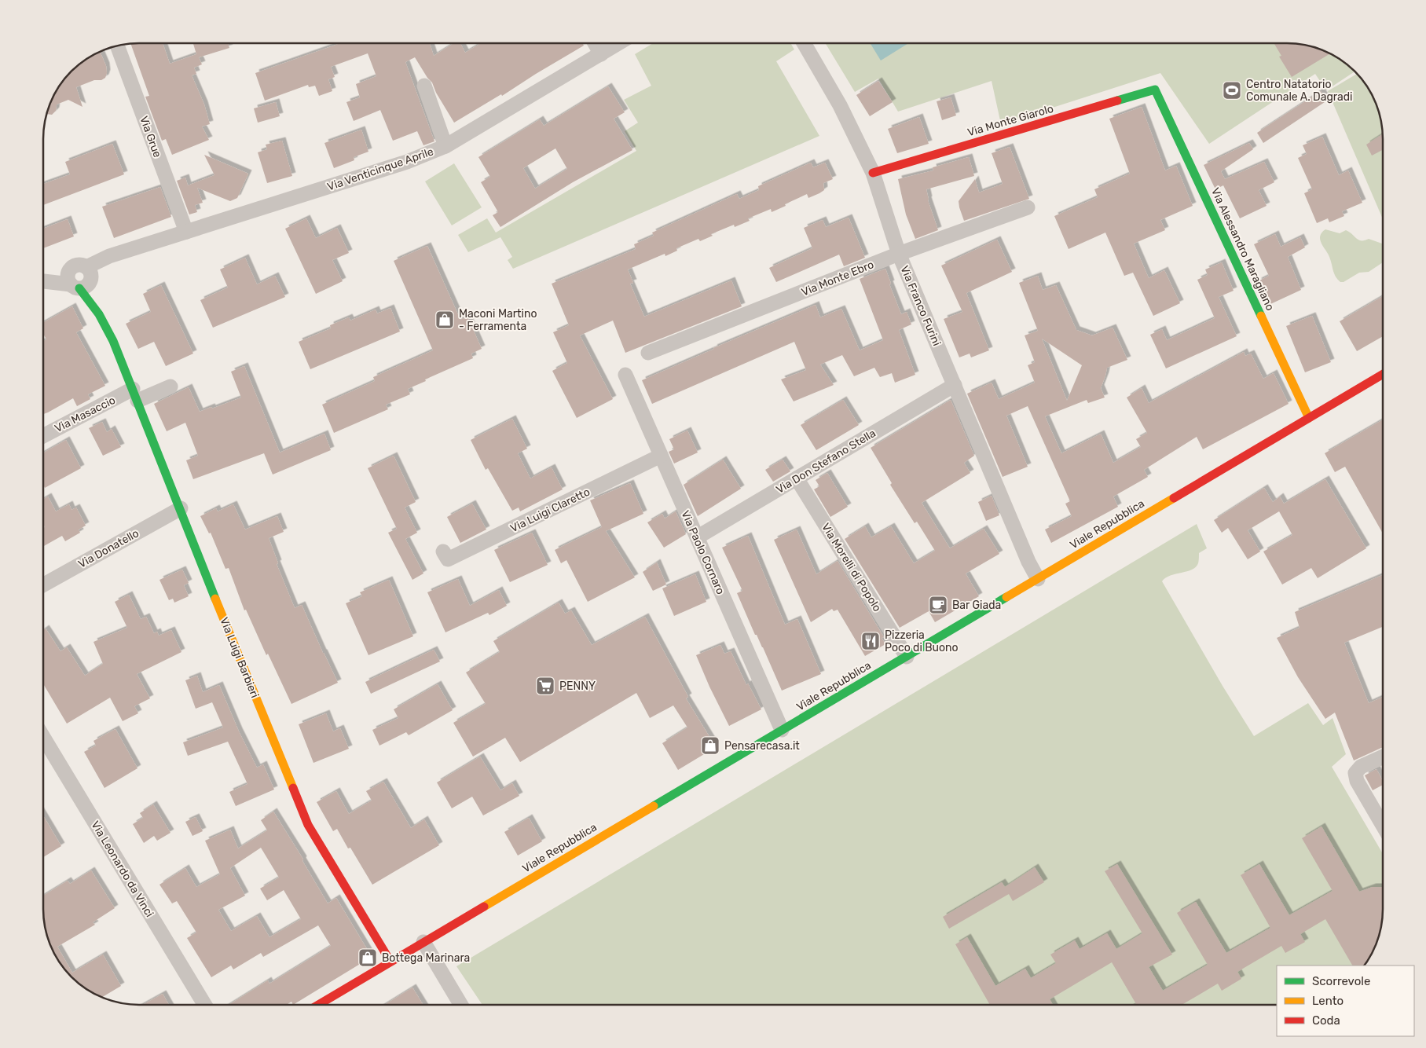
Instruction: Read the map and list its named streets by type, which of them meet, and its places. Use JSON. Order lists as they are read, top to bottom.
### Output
{
  "streets": {
    "street": [
      "Via Monte Giarolo",
      "Via Grue",
      "Via Venticinque Aprile",
      "Via Alessandro Maragliano",
      "Via Monte Ebro",
      "Via Franco Furini",
      "Via Masaccio",
      "Via Don Stefano Stella",
      "Via Luigi Claretto",
      "Viale Repubblica",
      "Via Donatello",
      "Via Paolo Cornaro",
      "Via Morelli di Popolo",
      "Via Luigi Barbieri",
      "Via Leonardo da Vinci"
    ]
  },
  "crossings": [
    ["Via Monte Giarolo", "Via Alessandro Maragliano"],
    ["Via Monte Giarolo", "Via Franco Furini"],
    ["Via Grue", "Via Venticinque Aprile"],
    ["Via Venticinque Aprile", "Via Luigi Barbieri"],
    ["Via Alessandro Maragliano", "Viale Repubblica"],
    ["Via Monte Ebro", "Via Franco Furini"],
    ["Via Franco Furini", "Via Don Stefano Stella"],
    ["Via Franco Furini", "Viale Repubblica"],
    ["Via Masaccio", "Via Luigi Barbieri"],
    ["Via Don Stefano Stella", "Via Paolo Cornaro"],
    ["Via Don Stefano Stella", "Via Morelli di Popolo"],
    ["Via Luigi Claretto", "Via Paolo Cornaro"],
    ["Viale Repubblica", "Via Paolo Cornaro"],
    ["Viale Repubblica", "Via Morelli di Popolo"],
    ["Viale Repubblica", "Via Luigi Barbieri"],
    ["Via Donatello", "Via Luigi Barbieri"]
  ],
  "places": {
    "sports": ["Centro Natatorio Comunale A. Dagradi"],
    "shop": ["Maconi Martino - Ferramenta", "Pensarecasa.it", "Bottega Marinara"],
    "cafe": ["Bar Giada"],
    "restaurant": ["Pizzeria Poco di Buono"],
    "supermarket": ["PENNY"]
  },
  "legend": ["Scorrevole", "Lento", "Coda"]
}
